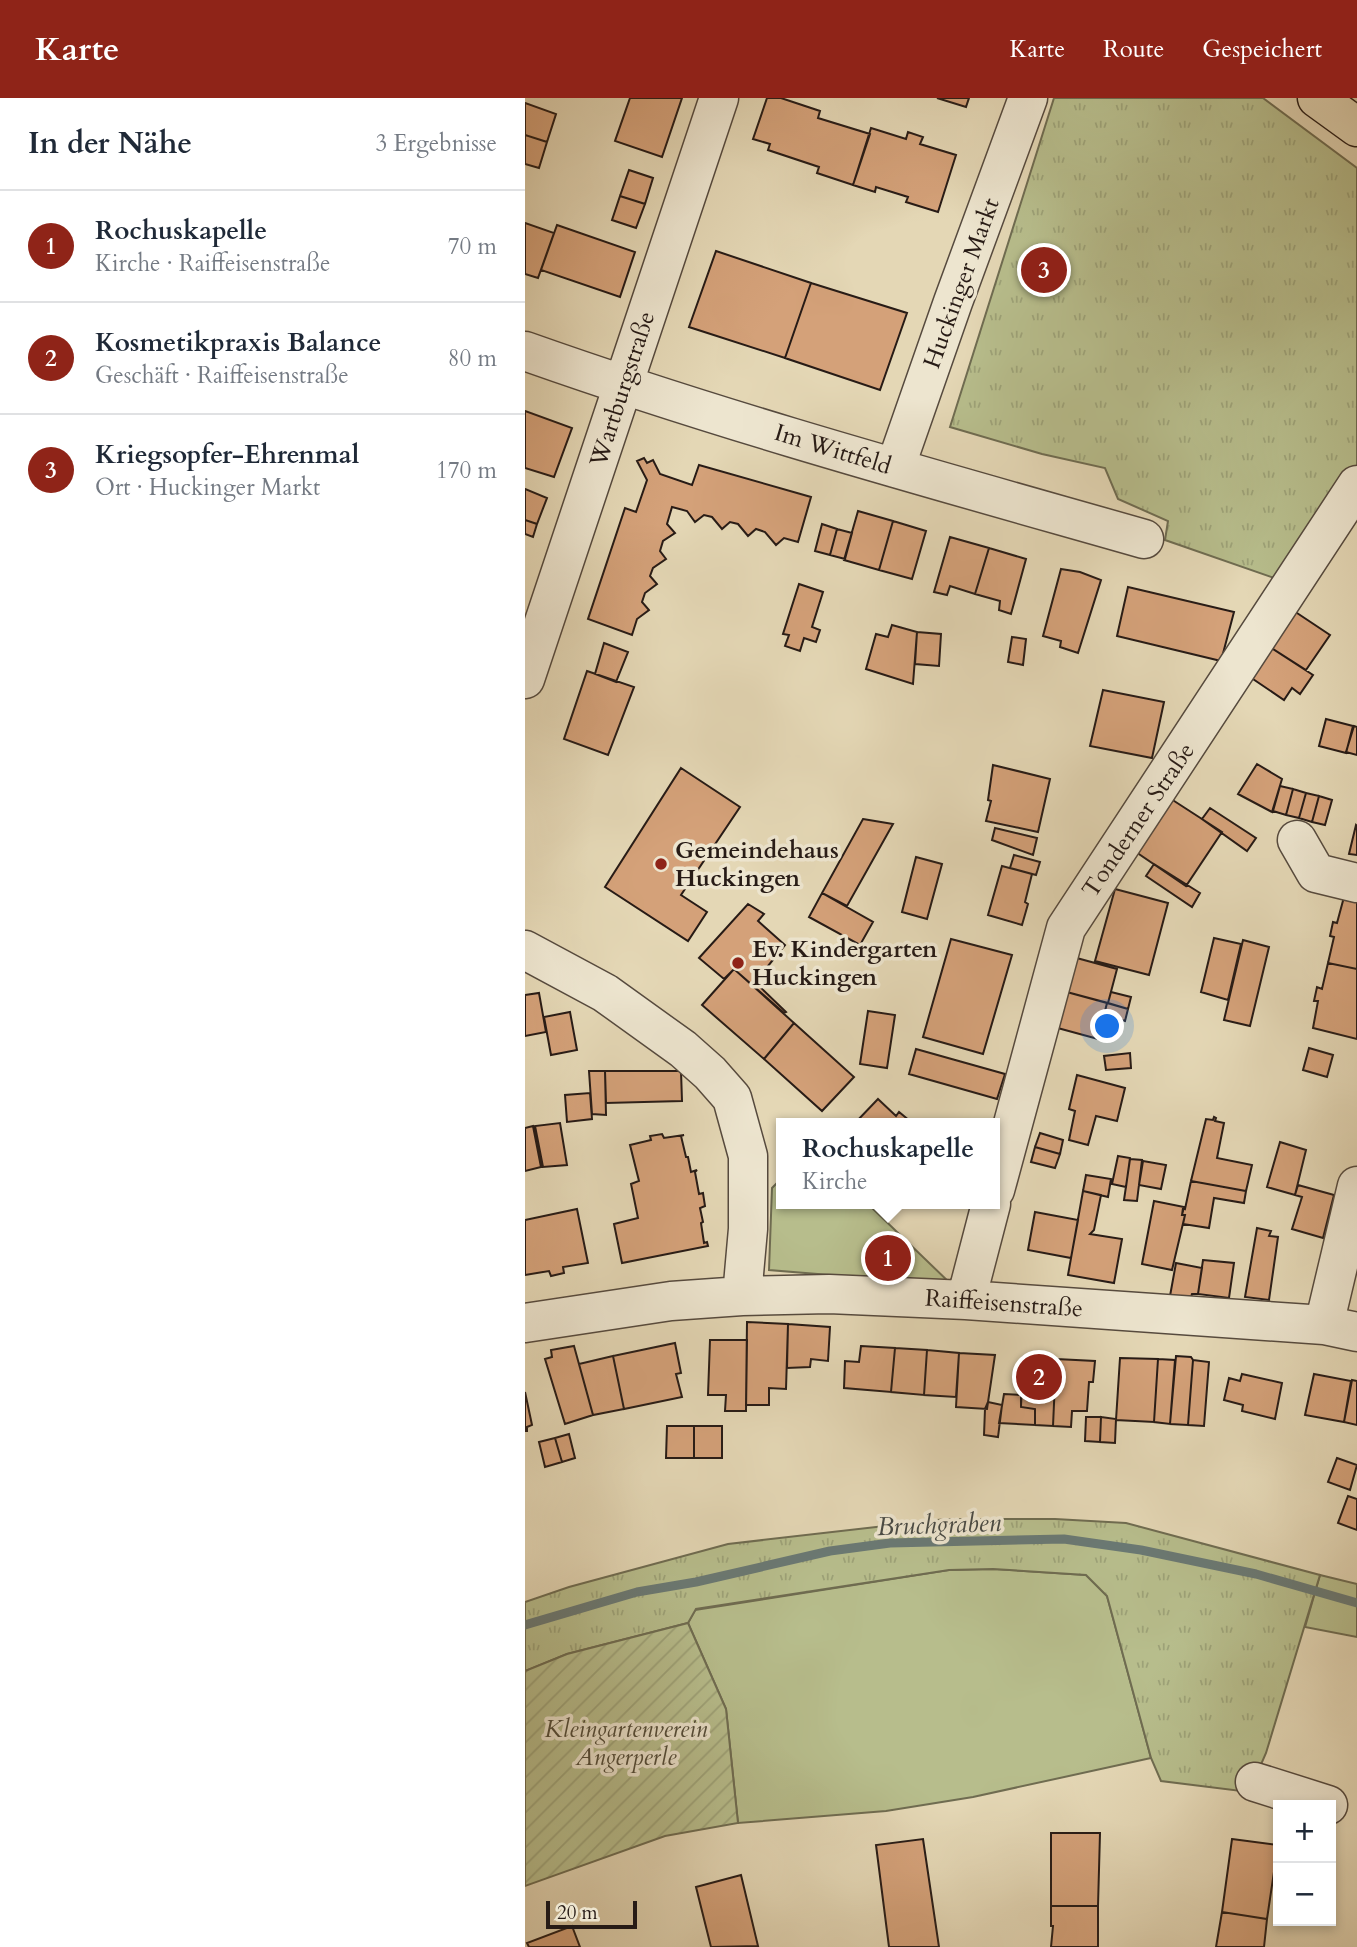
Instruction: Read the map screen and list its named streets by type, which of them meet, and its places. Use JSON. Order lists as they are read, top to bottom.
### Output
{
  "streets": {
    "street": [
      "Huckinger Markt",
      "Wartburgstraße",
      "Im Wittfeld",
      "Tonderner Straße",
      "Raiffeisenstraße"
    ]
  },
  "crossings": [
    ["Huckinger Markt", "Im Wittfeld"],
    ["Wartburgstraße", "Im Wittfeld"]
  ],
  "water": ["Bruchgraben"],
  "parks": ["Kleingartenverein Angerperle"],
  "places": ["Gemeindehaus Huckingen", "Ev. Kindergarten Huckingen"],
  "scale_bar": "20 m",
  "page": {
    "header": "Karte",
    "nav": ["Karte", "Route", "Gespeichert"],
    "heading": ["In der Nähe", "3 Ergebnisse"],
    "list": [
      {
        "mark": "1",
        "name": "Rochuskapelle",
        "note": "Kirche · Raiffeisenstraße",
        "value": "70 m"
      },
      {
        "mark": "2",
        "name": "Kosmetikpraxis Balance",
        "note": "Geschäft · Raiffeisenstraße",
        "value": "80 m"
      },
      {
        "mark": "3",
        "name": "Kriegsopfer-Ehrenmal",
        "note": "Ort · Huckinger Markt",
        "value": "170 m"
      }
    ],
    "pins": ["3", "1", "2"],
    "popup": ["Rochuskapelle", "Kirche"],
    "map_buttons": ["+", "−"],
    "scale": "20 m"
  }
}
